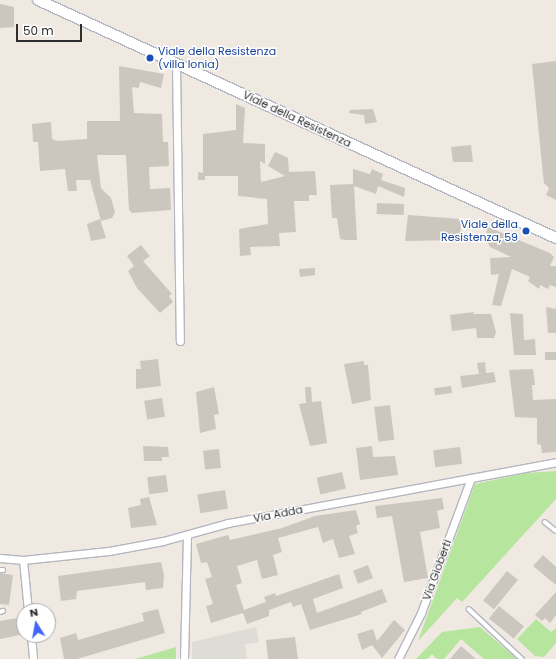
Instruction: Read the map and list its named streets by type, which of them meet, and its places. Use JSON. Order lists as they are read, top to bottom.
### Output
{
  "streets": {
    "main road": ["Viale della Resistenza"],
    "street": ["Via Adda", "Via Gioberti"]
  },
  "crossings": [
    ["Via Adda", "Via Gioberti"]
  ],
  "places": ["Viale della Resistenza (villa Ionia)", "Viale della Resistenza, 59"],
  "scale_bar": "50 m",
  "north": "top"
}
